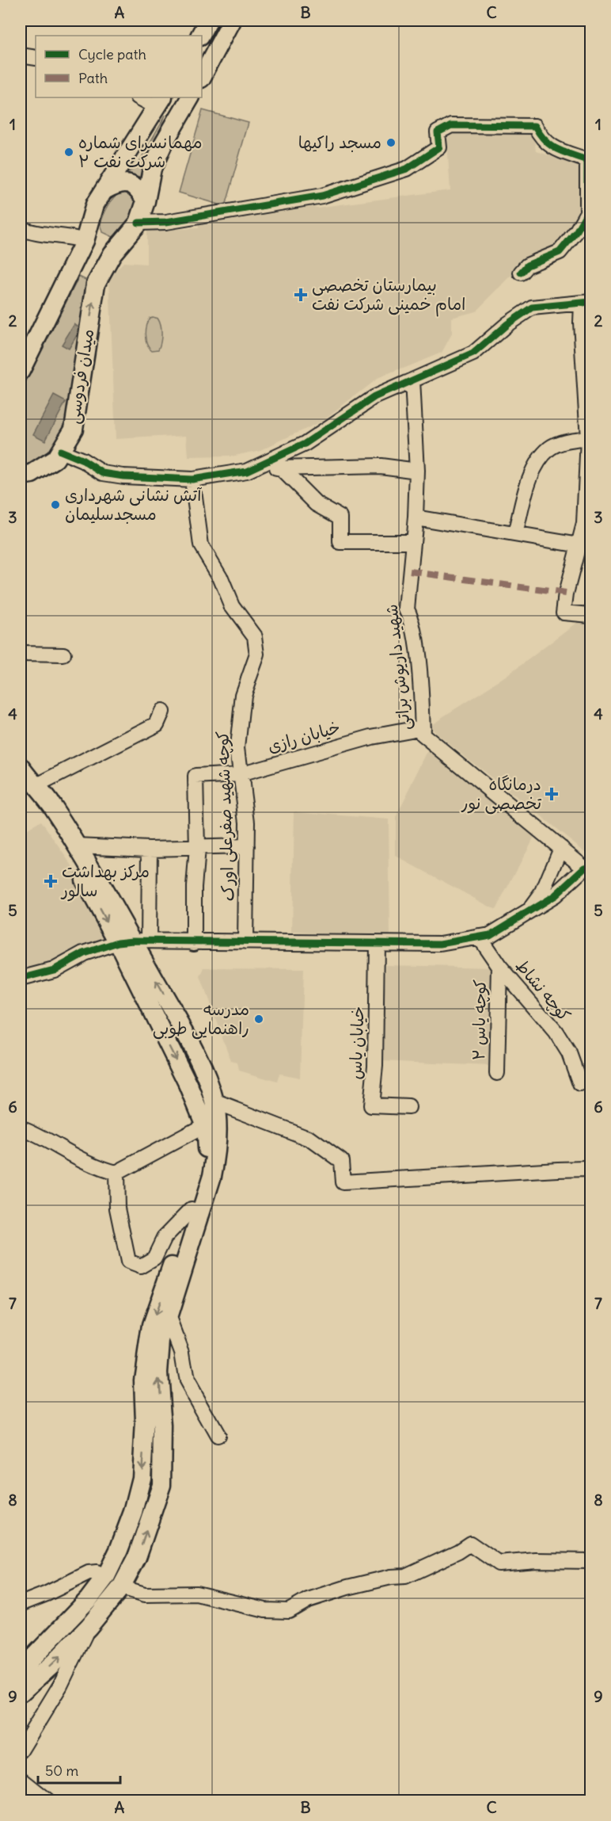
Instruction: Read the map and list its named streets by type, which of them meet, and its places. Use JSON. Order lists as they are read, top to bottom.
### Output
{
  "streets": {
    "main road": ["میدان فردوسی"],
    "street": [
      "شهید داریوش براتی",
      "خیابان رازی",
      "کوچه شهید صفرعلی اورک",
      "کوچه نشاط",
      "کوچه یاس ۲",
      "خیابان یاس"
    ]
  },
  "crossings": [
    ["شهید داریوش براتی", "خیابان رازی"],
    ["خیابان رازی", "کوچه شهید صفرعلی اورک"],
    ["کوچه نشاط", "کوچه یاس ۲"]
  ],
  "places": {
    "other": [
      "مسجد راکیها",
      "مهمانسرای شماره ۲ شرکت نفت",
      "آتش نشانی شهرداری مسجدسلیمان",
      "مدرسه راهنمایی طوبی"
    ],
    "health": ["بیمارستان تخصصی امام خمینی شرکت نفت", "درمانگاه تخصصی نور", "مرکز بهداشت سالور"]
  },
  "legend": ["Cycle path", "Path"],
  "scale_bar": "50 m",
  "grid": {
    "columns": ["A", "B", "C"],
    "rows": [
      "1",
      "2",
      "3",
      "4",
      "5",
      "6",
      "7",
      "8",
      "9"
    ]
  }
}
